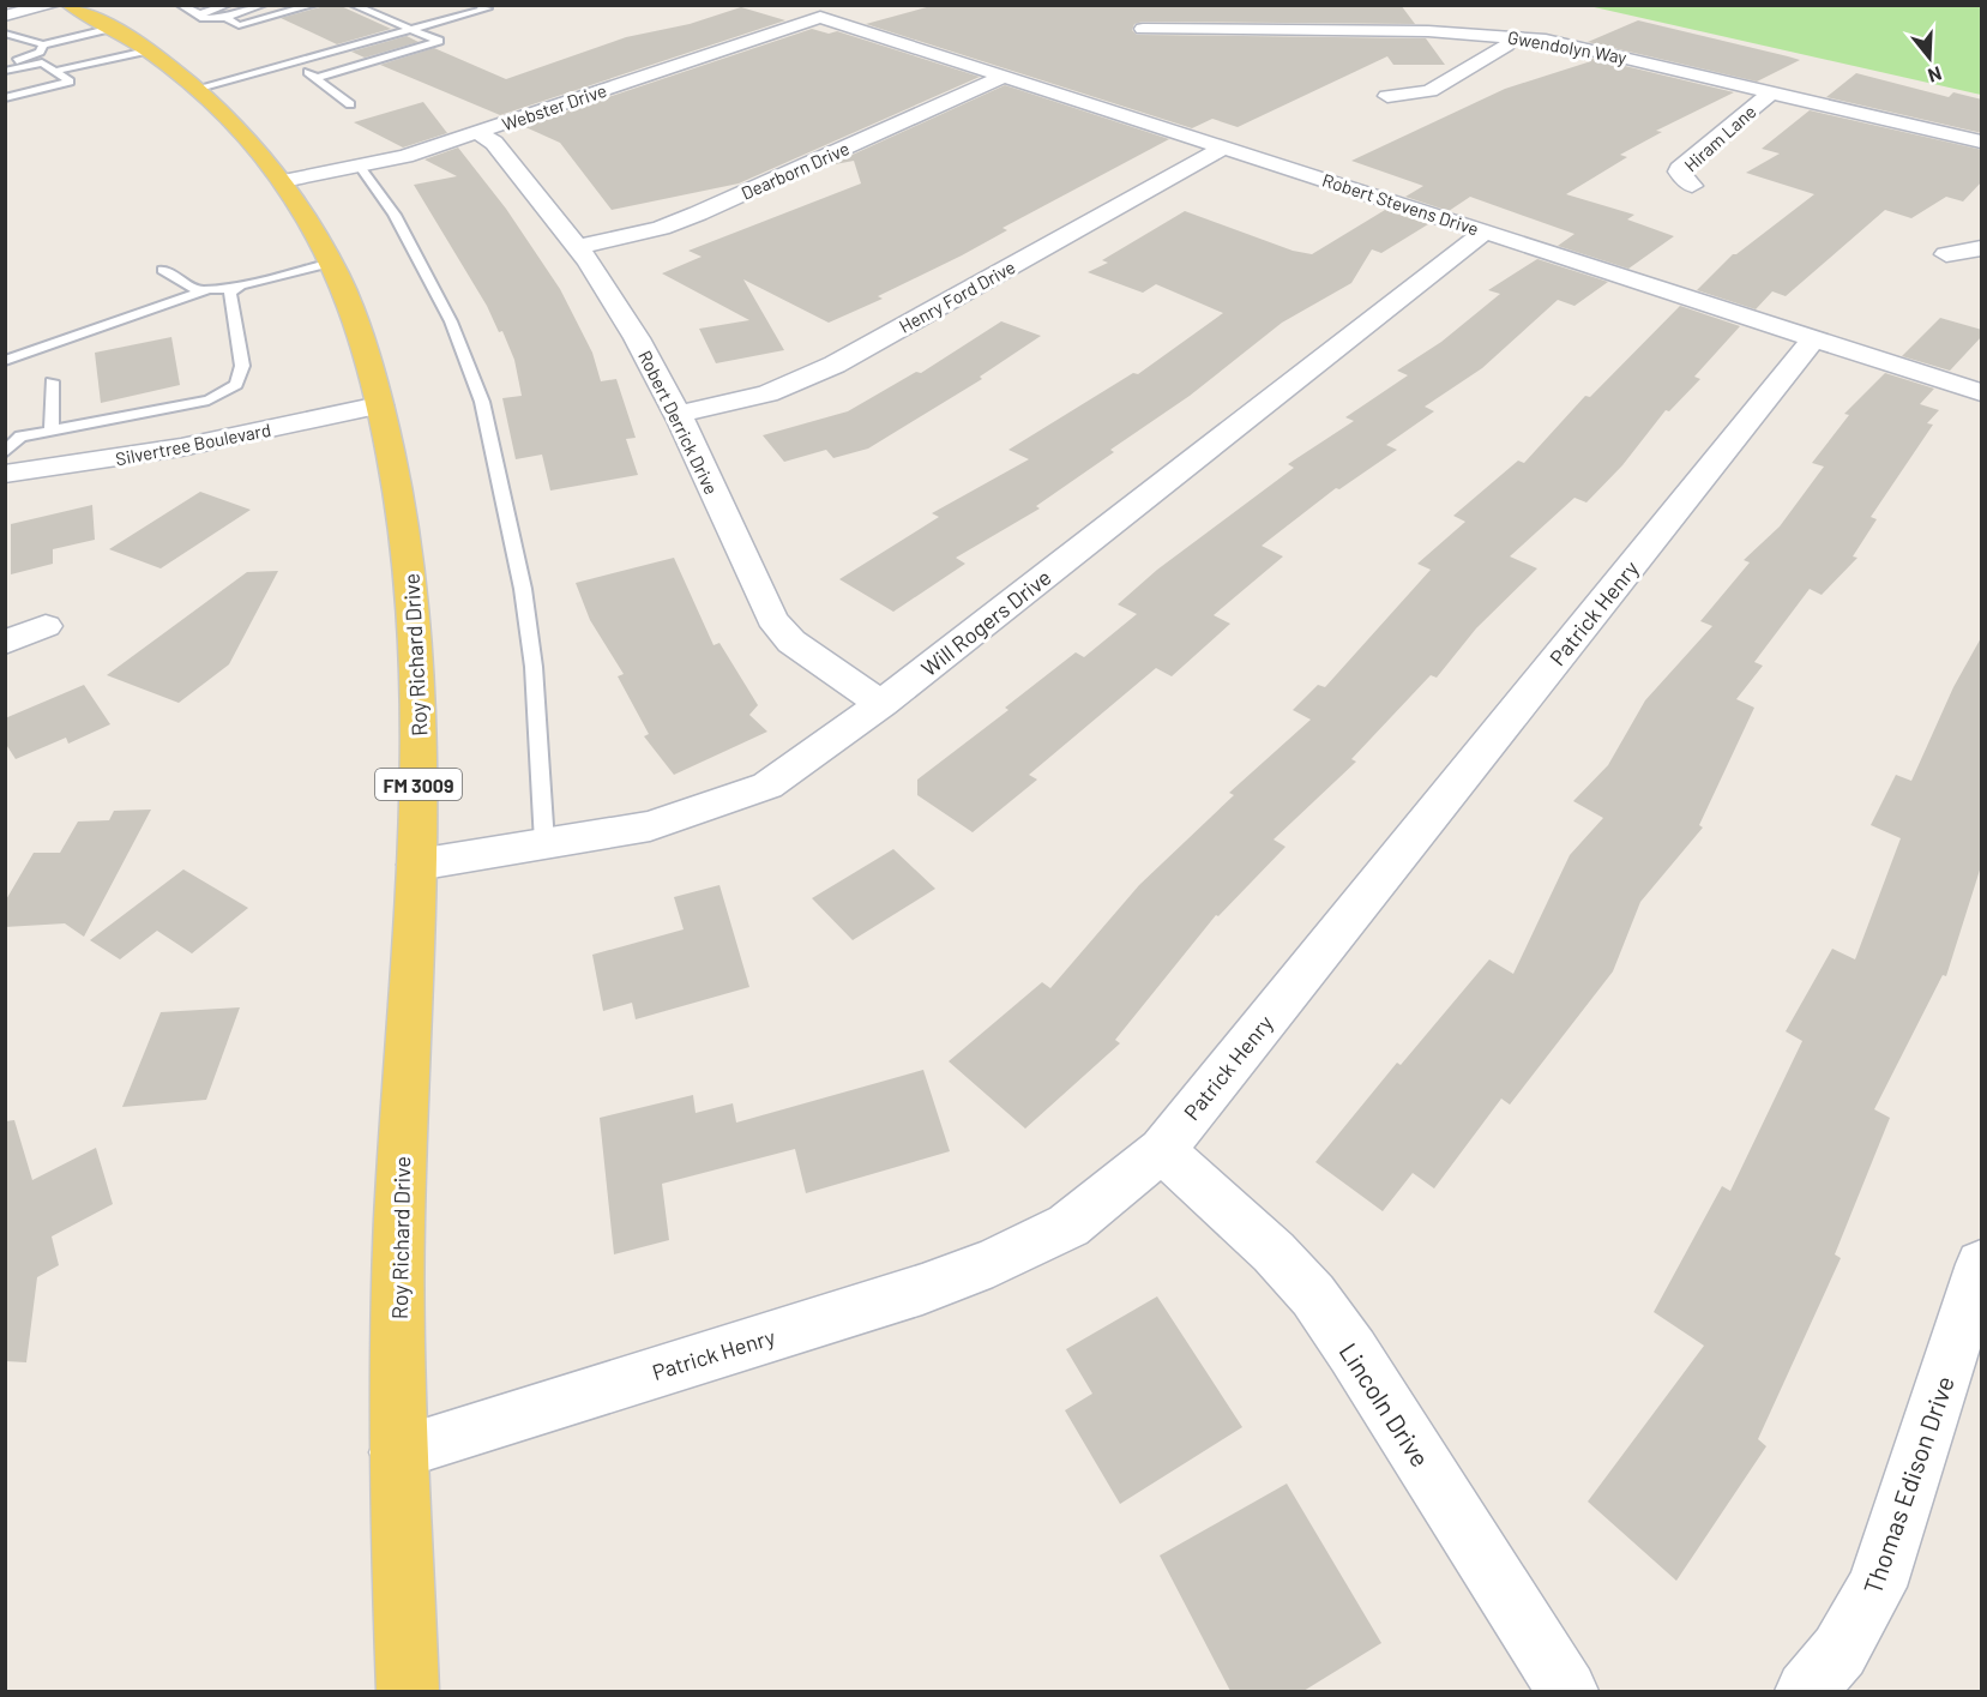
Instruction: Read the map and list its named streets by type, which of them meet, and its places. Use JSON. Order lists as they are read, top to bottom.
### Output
{
  "streets": {
    "main road": ["Roy Richard Drive", "FM 3009"],
    "street": [
      "Gwendolyn Way",
      "Webster Drive",
      "Hiram Lane",
      "Dearborn Drive",
      "Robert Stevens Drive",
      "Henry Ford Drive",
      "Robert Derrick Drive",
      "Silvertree Boulevard",
      "Patrick Henry",
      "Will Rogers Drive",
      "Lincoln Drive",
      "Thomas Edison Drive"
    ]
  },
  "crossings": [
    ["Gwendolyn Way", "Hiram Lane"],
    ["Webster Drive", "Robert Stevens Drive"],
    ["Webster Drive", "Robert Derrick Drive"],
    ["Webster Drive", "Roy Richard Drive"],
    ["Dearborn Drive", "Robert Stevens Drive"],
    ["Dearborn Drive", "Robert Derrick Drive"],
    ["Robert Stevens Drive", "Henry Ford Drive"],
    ["Robert Stevens Drive", "Patrick Henry"],
    ["Robert Stevens Drive", "Will Rogers Drive"],
    ["Henry Ford Drive", "Robert Derrick Drive"],
    ["Robert Derrick Drive", "Will Rogers Drive"],
    ["Silvertree Boulevard", "Roy Richard Drive"],
    ["Patrick Henry", "Roy Richard Drive"],
    ["Patrick Henry", "Lincoln Drive"],
    ["Will Rogers Drive", "Roy Richard Drive"]
  ],
  "north": "bottom"
}
